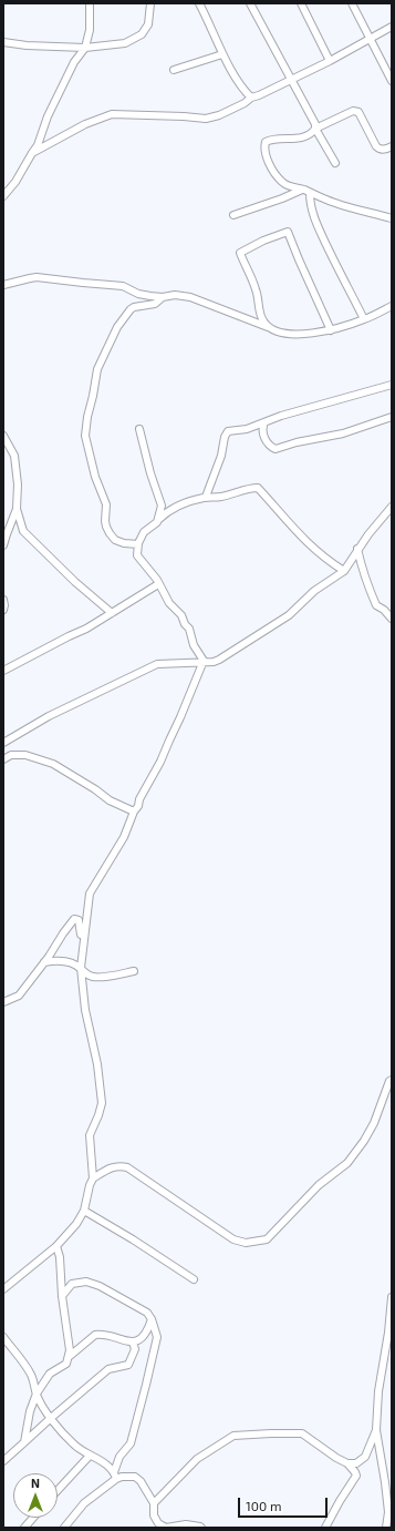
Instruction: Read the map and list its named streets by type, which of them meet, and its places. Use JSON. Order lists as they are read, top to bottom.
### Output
{
  "scale_bar": "100 m",
  "north": "top"
}
